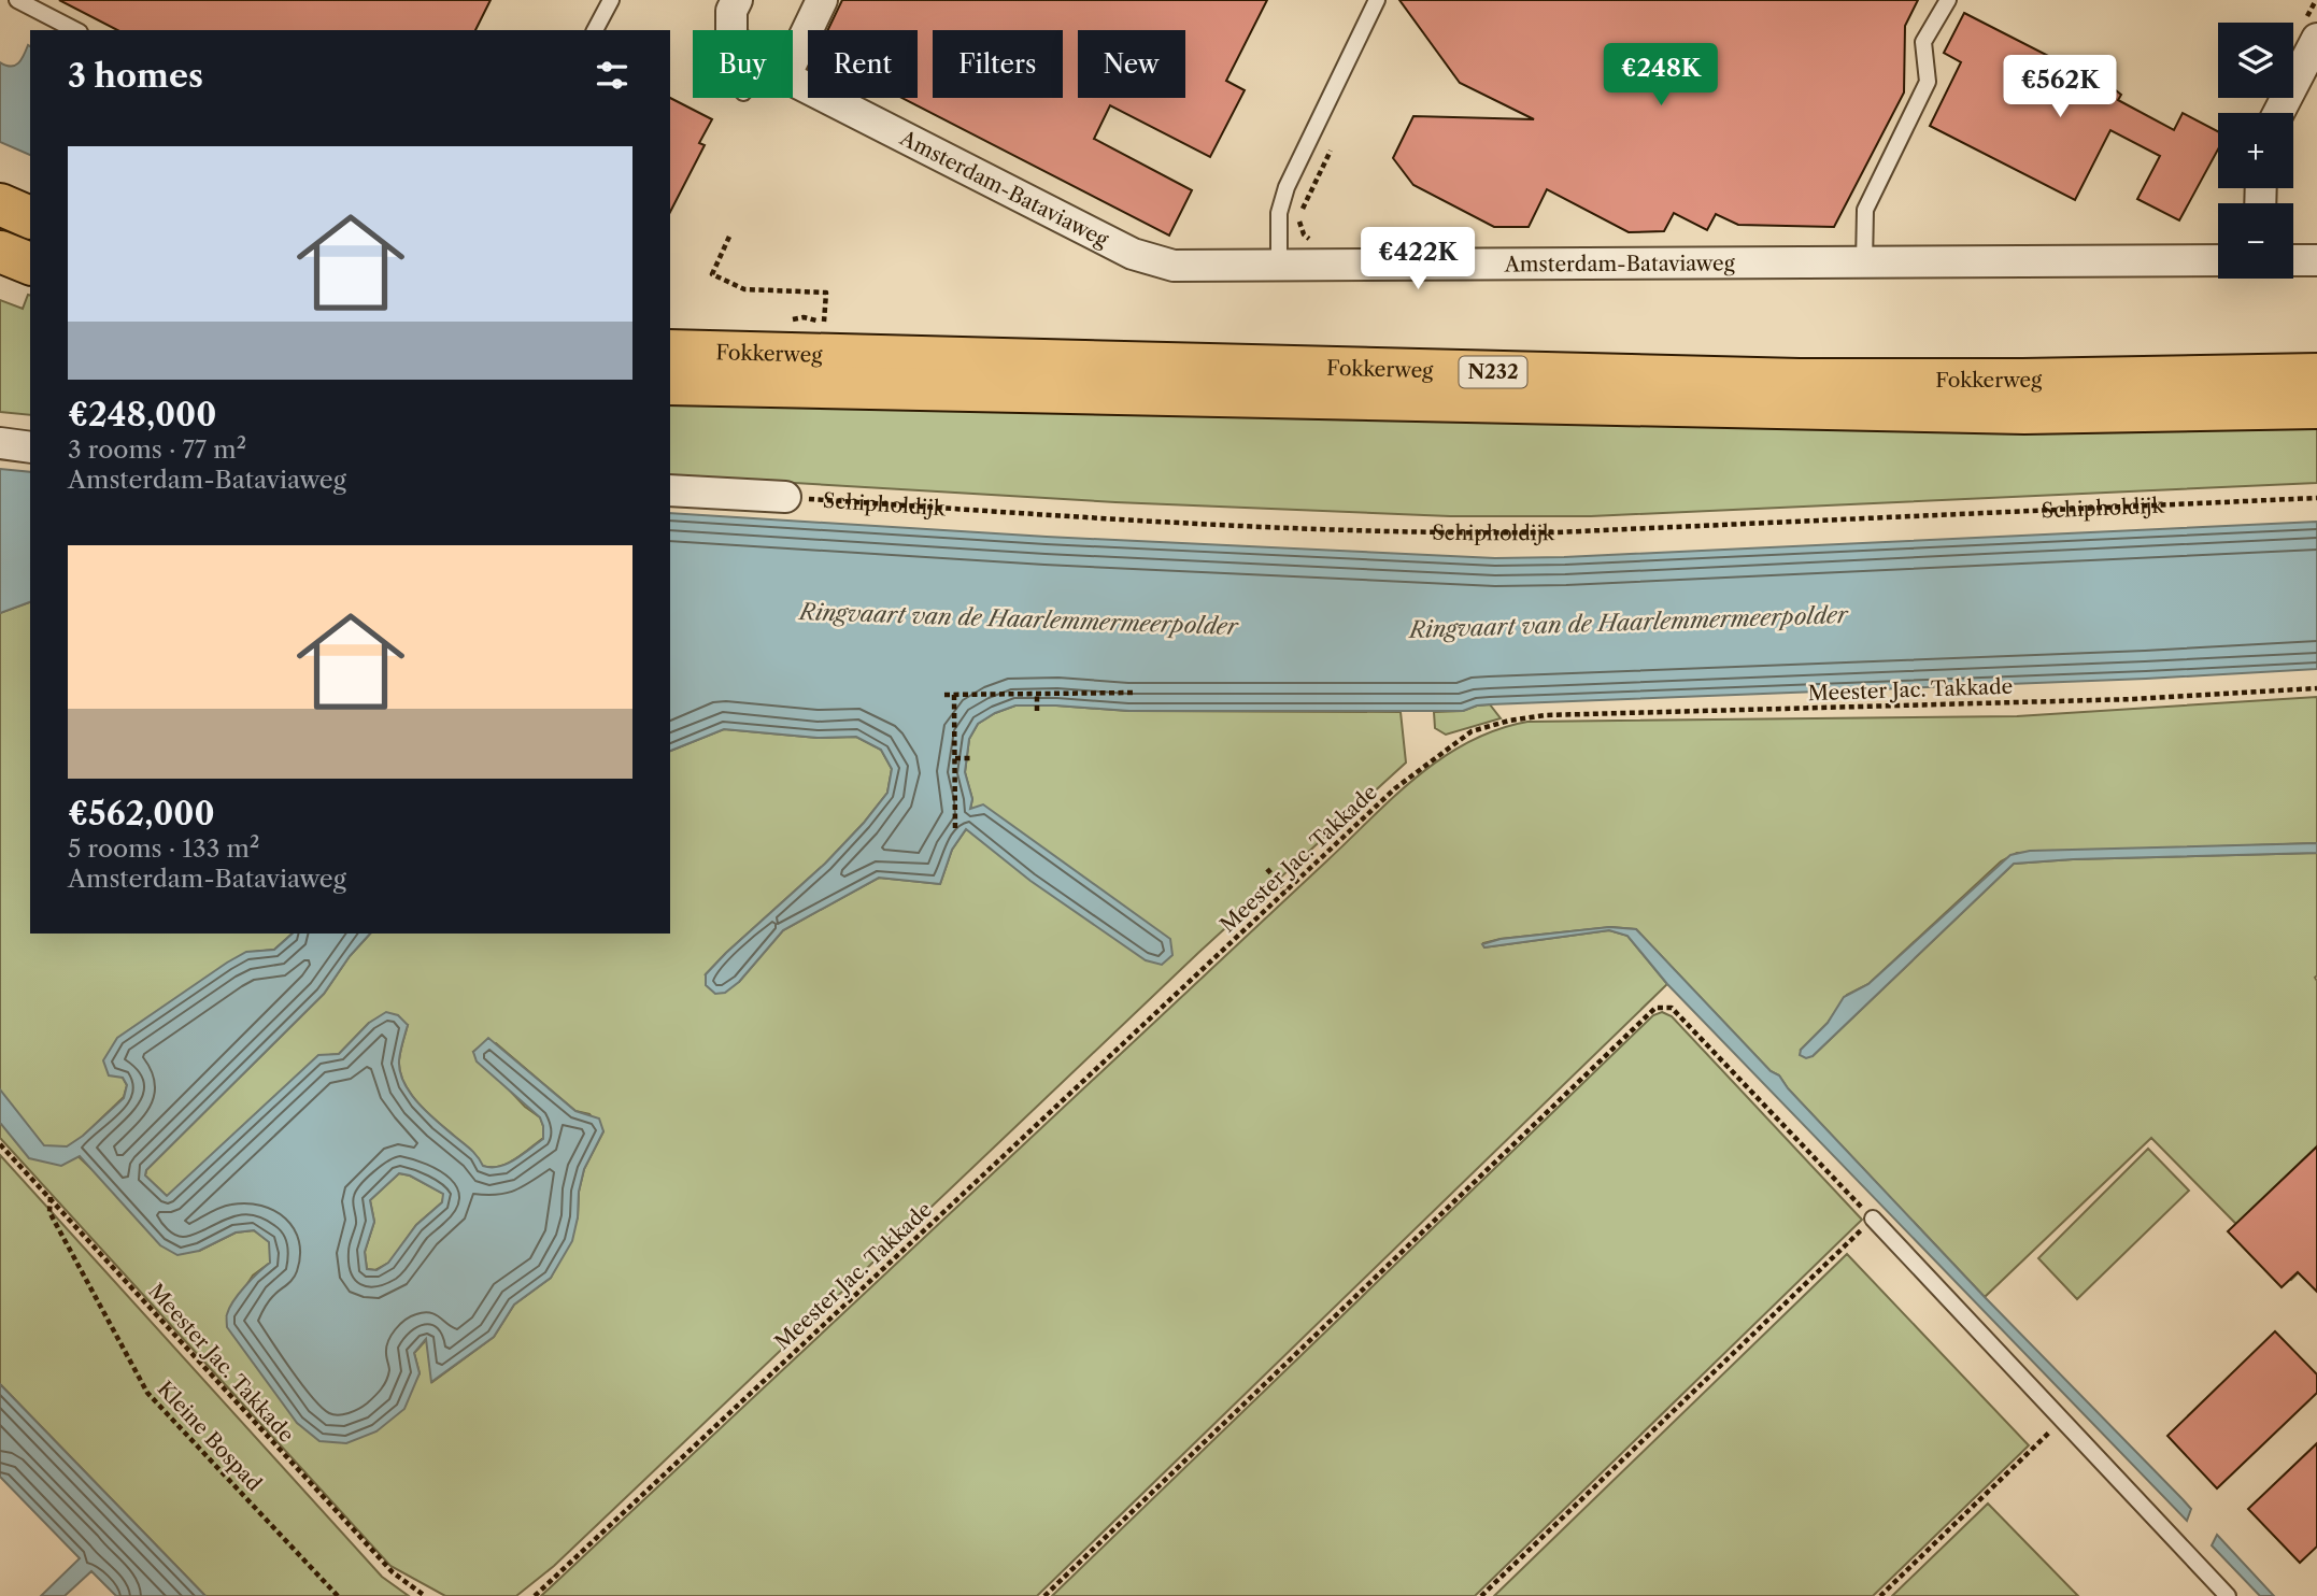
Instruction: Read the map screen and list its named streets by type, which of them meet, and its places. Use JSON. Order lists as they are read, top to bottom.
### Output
{
  "streets": {
    "main road": ["Fokkerweg", "N232"],
    "street": ["Amsterdam-Bataviaweg"],
    "path": ["Schipholdijk", "Meester Jac. Takkade", "Kleine Bospad"]
  },
  "crossings": [
    ["Meester Jac. Takkade", "Kleine Bospad"]
  ],
  "water": ["Ringvaart van de Haarlemmermeerpolder"],
  "page": {
    "map_buttons": ["+", "−"],
    "chip": [
      "Buy",
      "Rent",
      "Filters",
      "New"
    ],
    "heading": "3 homes",
    "price": ["€248K", "€562K", "€422K"],
    "list": [
      {
        "name": "€248,000",
        "note": "3 rooms · 77 m² · Amsterdam-Bataviaweg"
      },
      {
        "name": "€562,000",
        "note": "5 rooms · 133 m² · Amsterdam-Bataviaweg"
      }
    ]
  }
}
